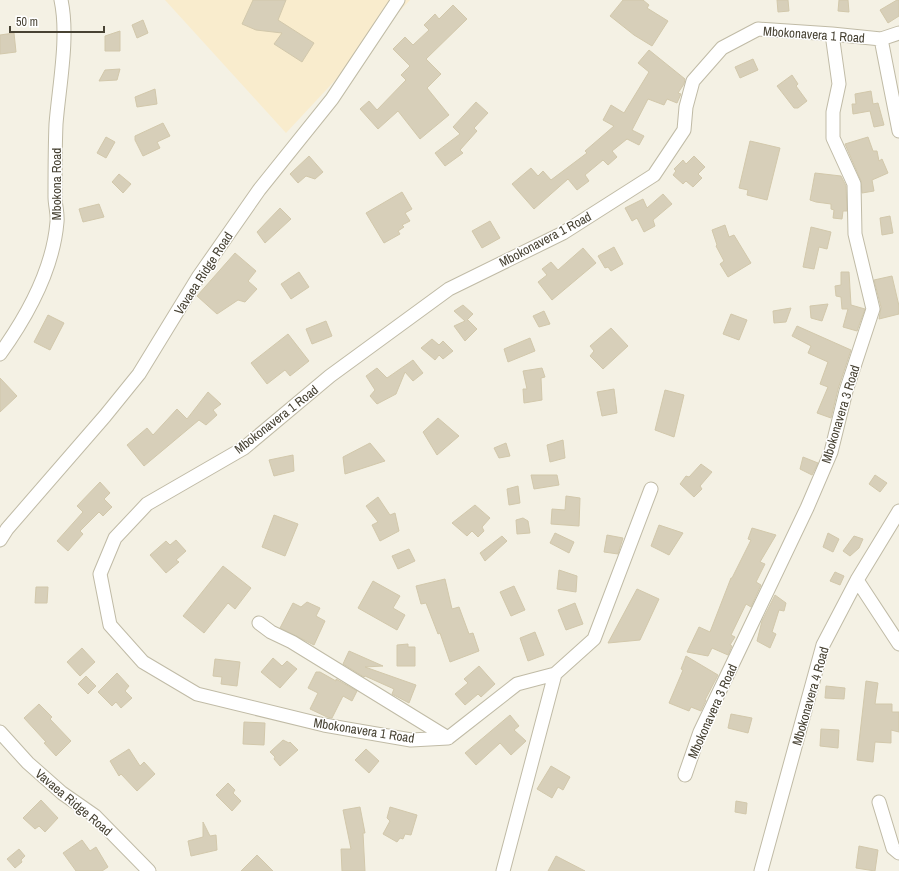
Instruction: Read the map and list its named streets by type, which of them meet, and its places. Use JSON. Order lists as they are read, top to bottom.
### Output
{
  "streets": {
    "street": [
      "Mbokonavera 1 Road",
      "Mbokona Road",
      "Vavaea Ridge Road",
      "Mbokonavera 3 Road",
      "Mbokonavera 4 Road"
    ]
  },
  "crossings": [
    ["Mbokonavera 1 Road", "Mbokonavera 3 Road"]
  ],
  "scale_bar": "50 m"
}
